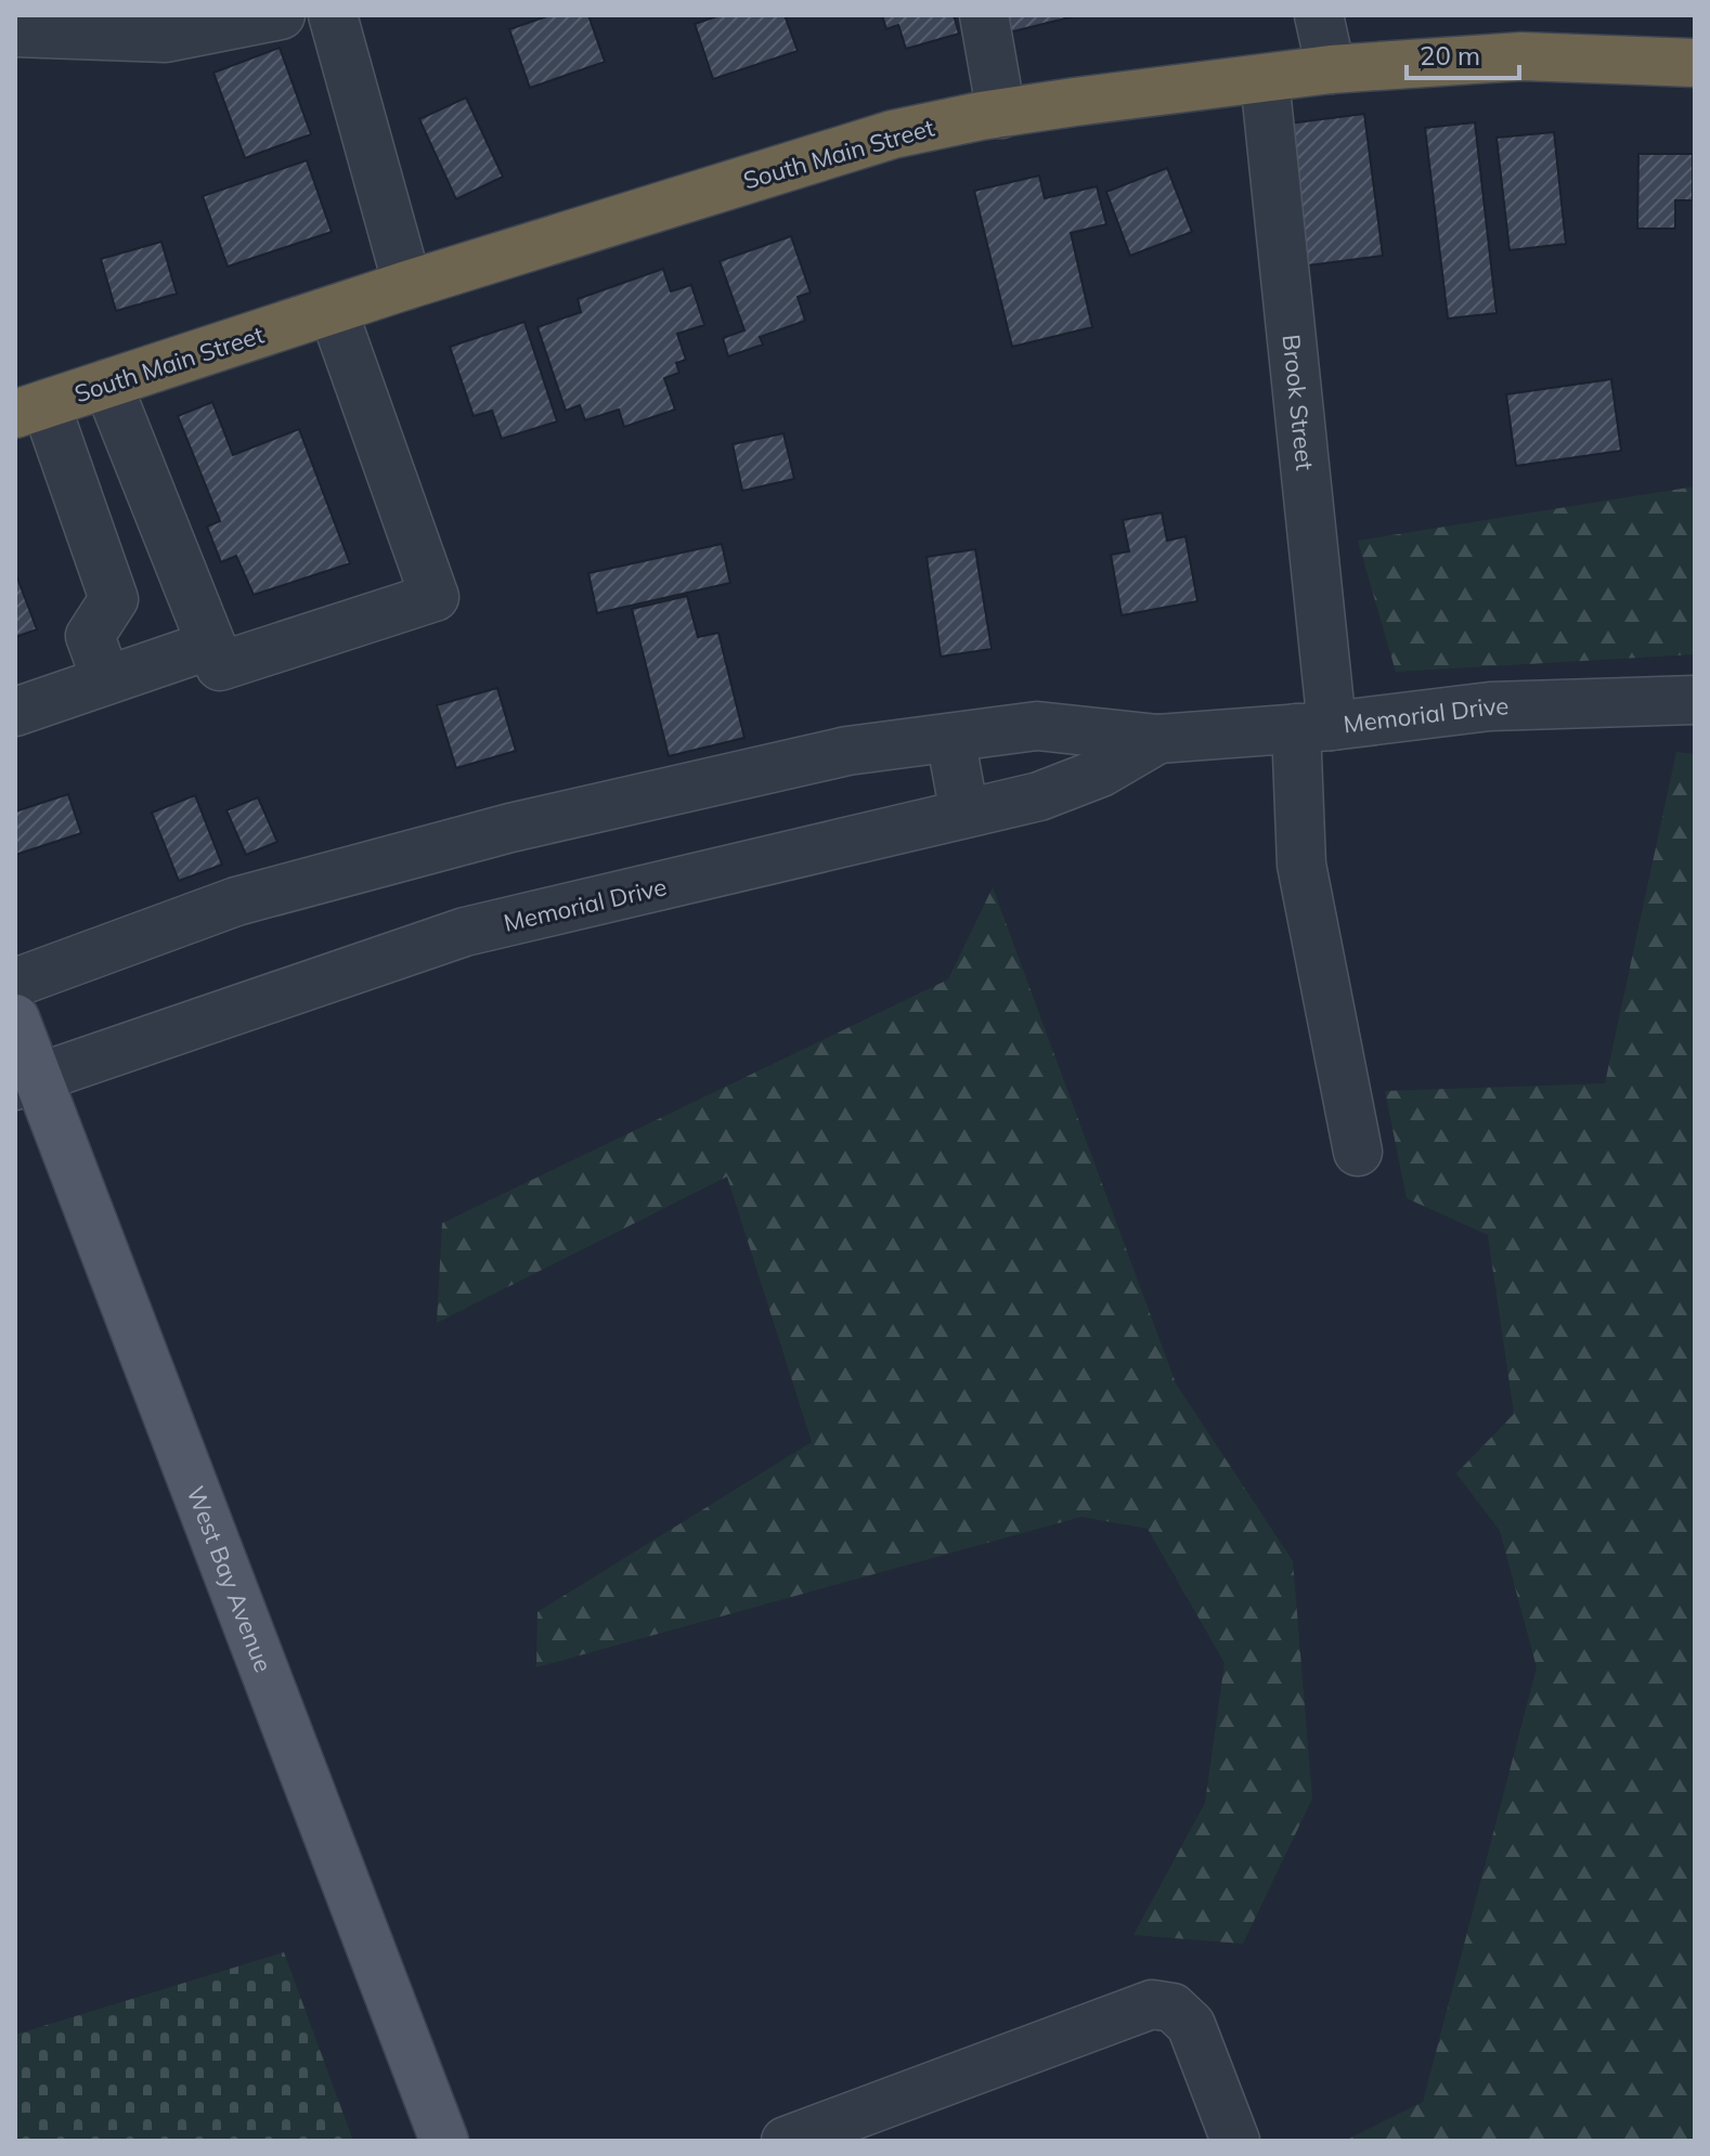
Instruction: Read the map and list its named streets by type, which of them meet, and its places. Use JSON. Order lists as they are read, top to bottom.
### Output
{
  "streets": {
    "highway": ["South Main Street"],
    "main road": ["West Bay Avenue"],
    "street": ["Brook Street", "Memorial Drive"]
  },
  "crossings": [
    ["South Main Street", "Brook Street"],
    ["Brook Street", "Memorial Drive"],
    ["Memorial Drive", "West Bay Avenue"]
  ],
  "scale_bar": "20 m"
}
